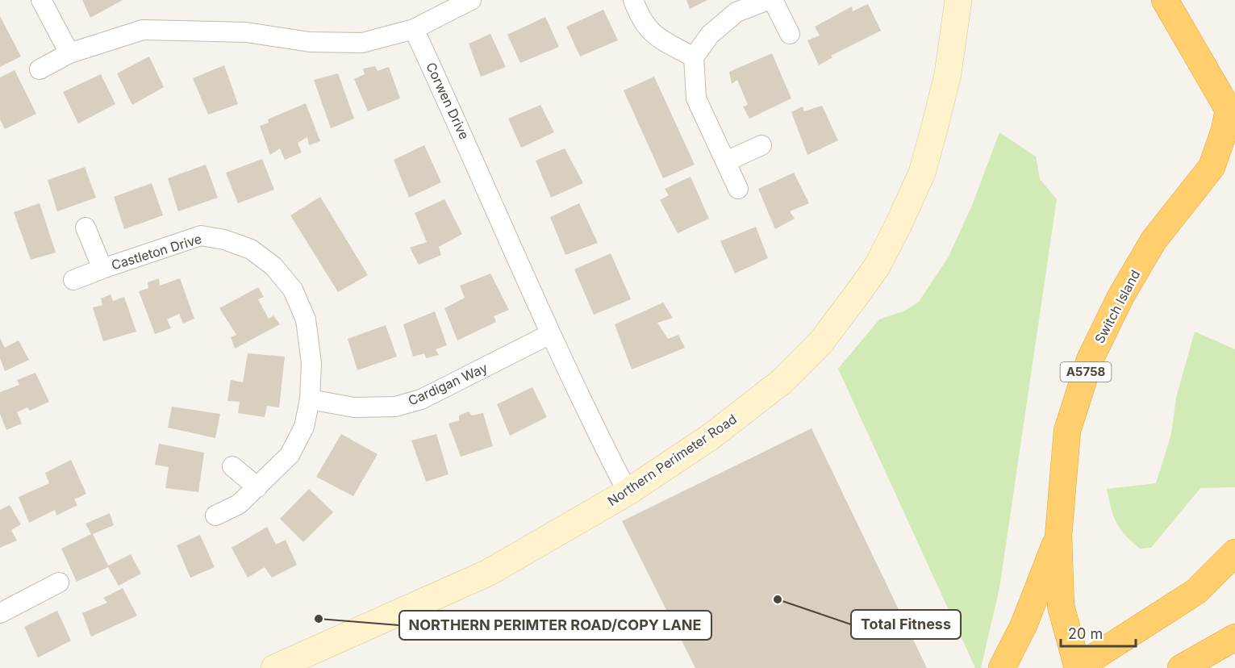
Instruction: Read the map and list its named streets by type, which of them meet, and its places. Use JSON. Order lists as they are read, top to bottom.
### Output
{
  "streets": {
    "highway": ["Switch Island", "A5758"],
    "main road": ["Northern Perimeter Road"],
    "street": ["Corwen Drive", "Castleton Drive", "Cardigan Way"]
  },
  "crossings": [
    ["Corwen Drive", "Cardigan Way"],
    ["Corwen Drive", "Northern Perimeter Road"],
    ["Castleton Drive", "Cardigan Way"],
    ["Switch Island", "A5758"]
  ],
  "places": ["Total Fitness", "NORTHERN PERIMTER ROAD/COPY LANE"],
  "scale_bar": "20 m"
}
